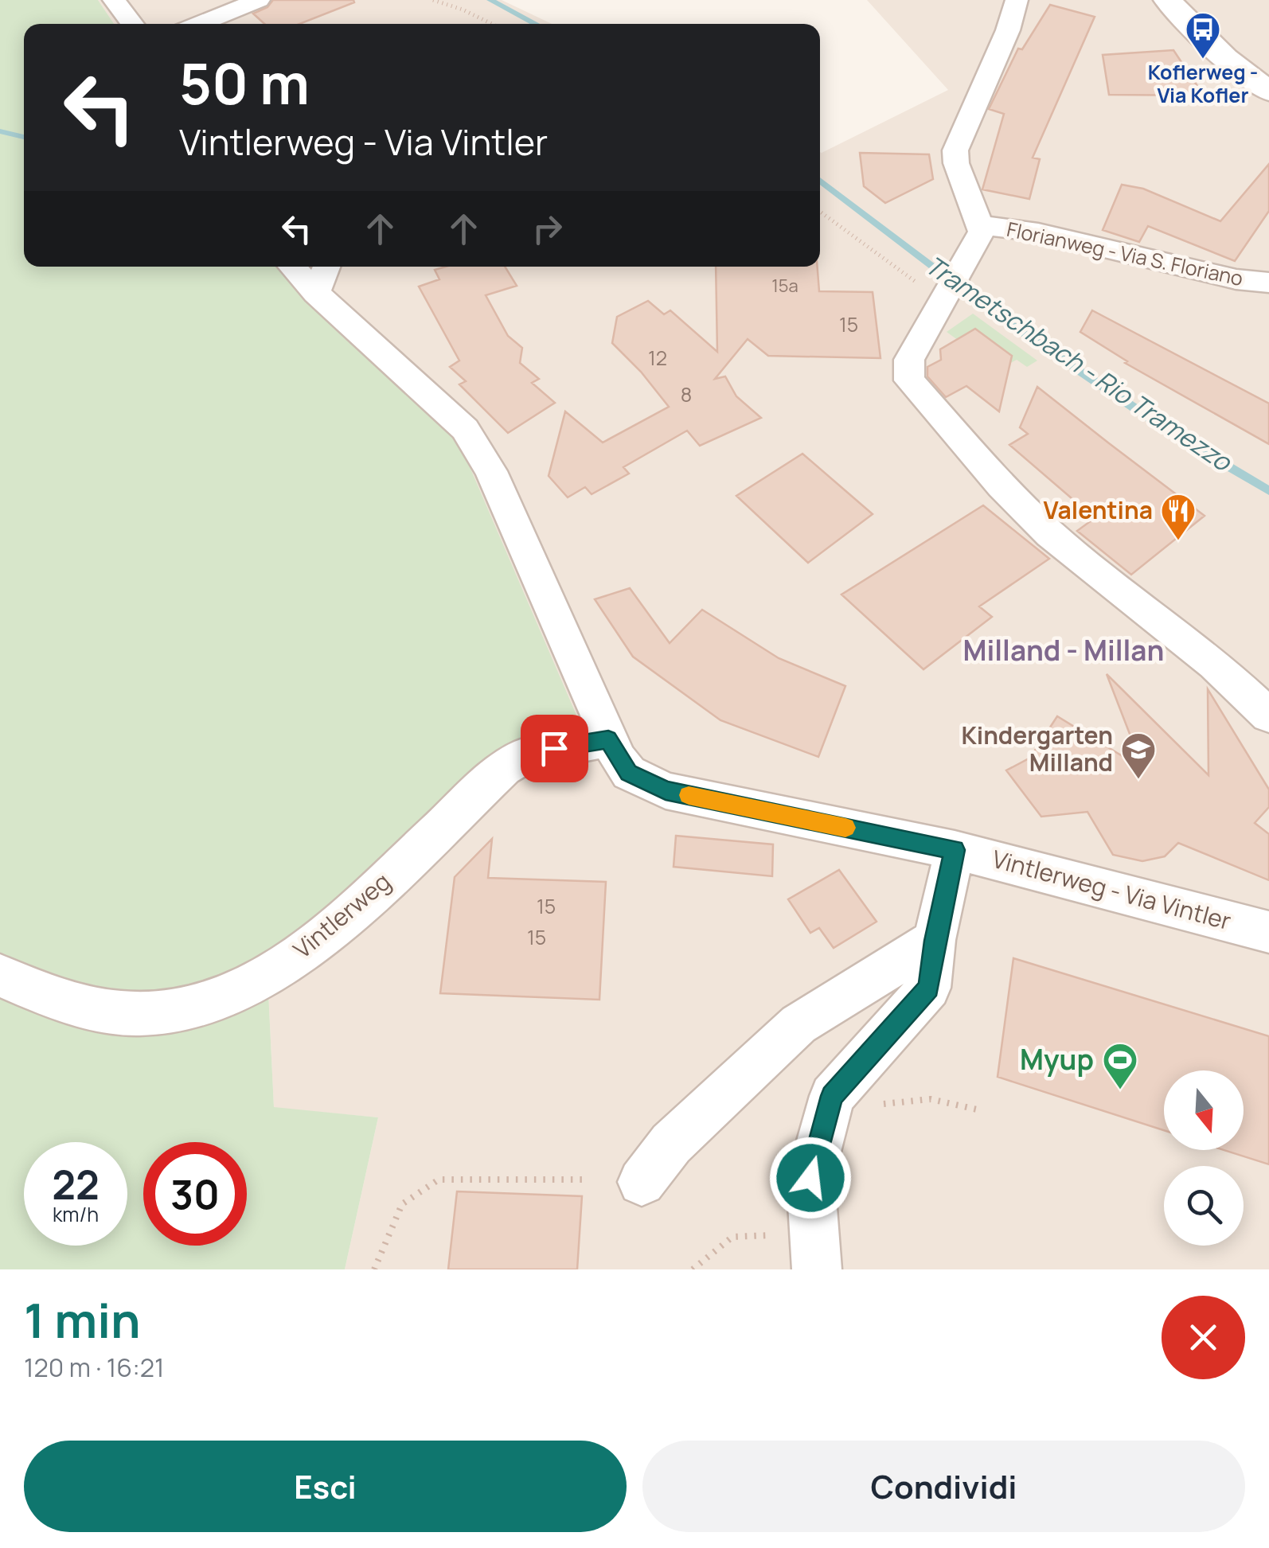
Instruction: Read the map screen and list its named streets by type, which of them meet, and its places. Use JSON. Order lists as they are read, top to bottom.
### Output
{
  "streets": {
    "street": ["Florianweg - Via S. Floriano", "Vintlerweg - Via Vintler", "Vintlerweg"]
  },
  "crossings": [
    ["Vintlerweg - Via Vintler", "Vintlerweg"]
  ],
  "districts": ["Milland - Millan"],
  "water": ["Trametschbach - Rio Tramezzo"],
  "places": {
    "bus stop": ["Koflerweg - Via Kofler"],
    "restaurant": ["Valentina"],
    "school or university": ["Kindergarten Milland"],
    "sports": ["Myup"]
  },
  "house_numbers": [
    "15a",
    "15",
    "12",
    "8",
    "15",
    "15"
  ],
  "north": "bottom",
  "page": {
    "turn": ["50 m", "Vintlerweg - Via Vintler"],
    "speed": "22 km/h",
    "limit": "30",
    "heading": ["1 min", "120 m · 16:21"],
    "buttons": ["Esci", "Condividi"]
  }
}
